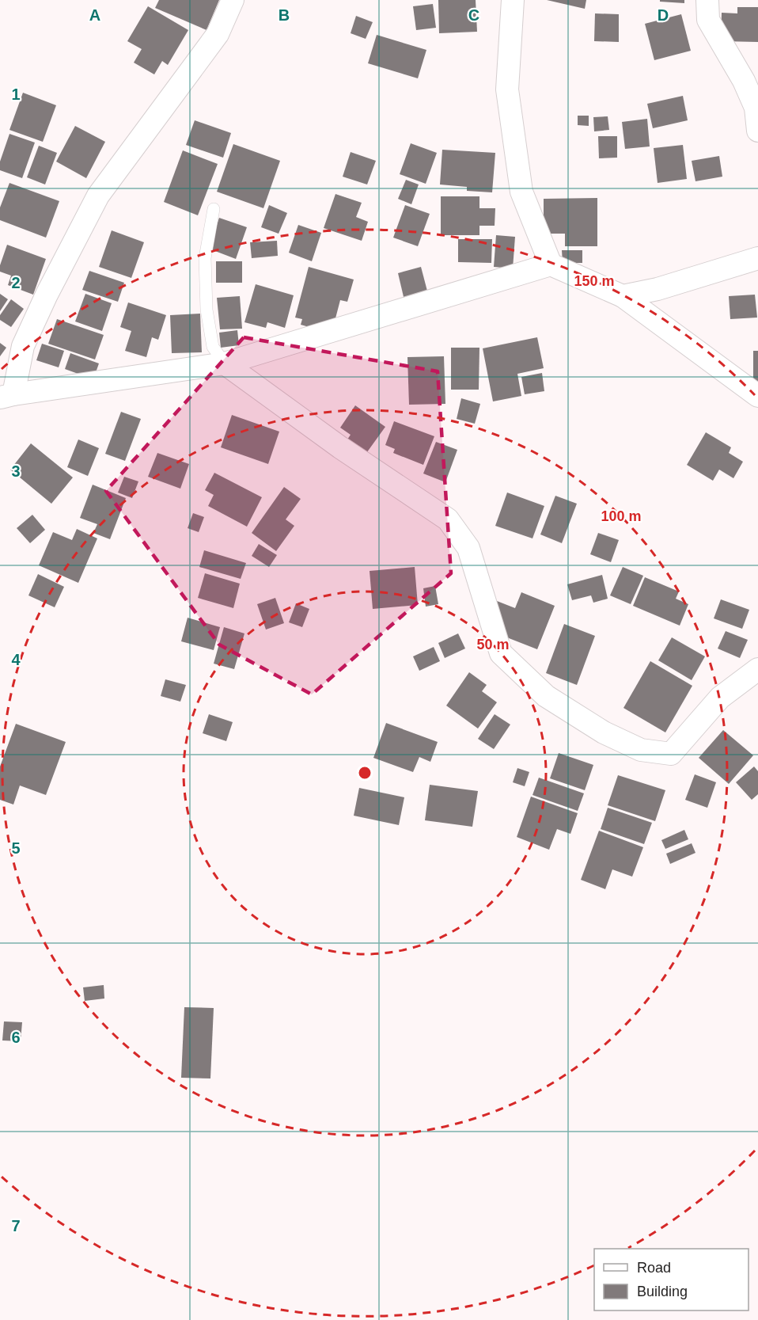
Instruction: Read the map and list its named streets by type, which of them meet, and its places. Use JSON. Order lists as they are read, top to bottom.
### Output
{
  "legend": ["Road", "Building"],
  "grid": {
    "columns": [
      "A",
      "B",
      "C",
      "D"
    ],
    "rows": [
      "1",
      "2",
      "3",
      "4",
      "5",
      "6",
      "7"
    ]
  },
  "rings": ["150 m", "100 m", "50 m"]
}
